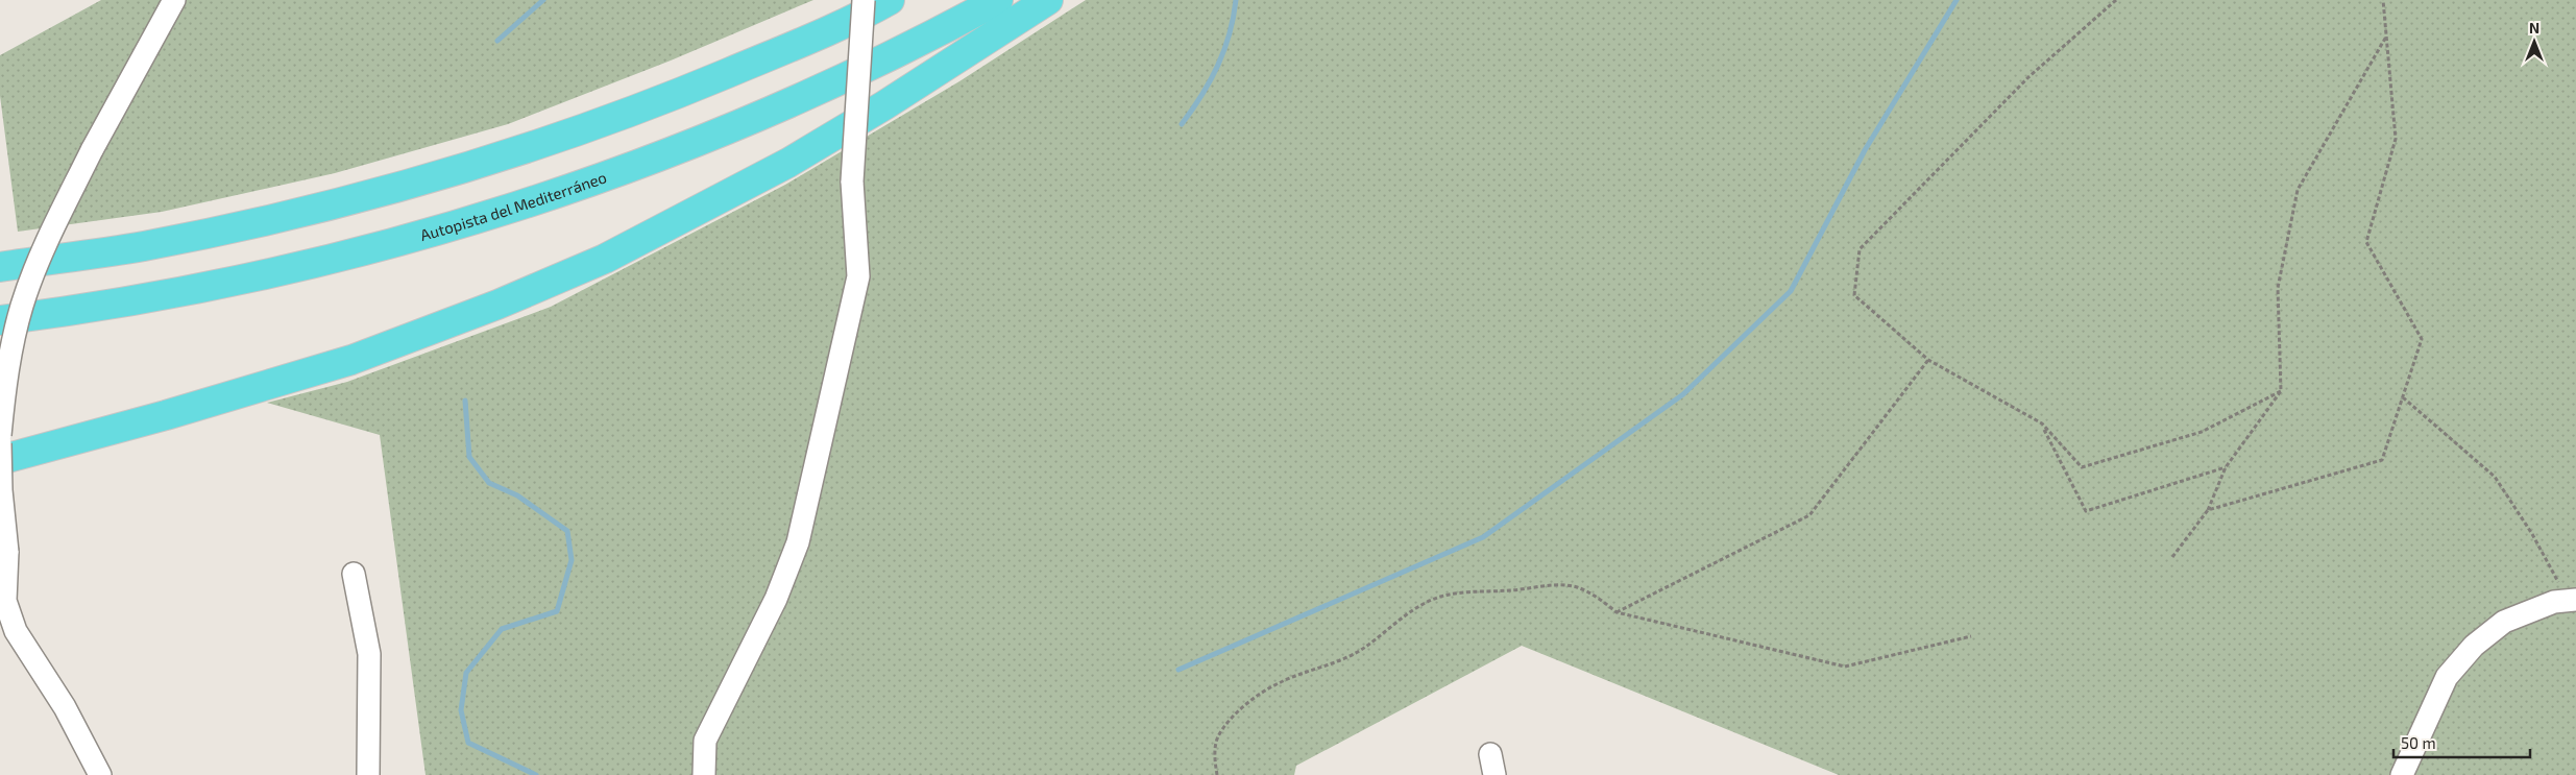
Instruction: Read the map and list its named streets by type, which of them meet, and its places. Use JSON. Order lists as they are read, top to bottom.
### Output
{
  "streets": {
    "highway": ["Autopista del Mediterráneo"]
  },
  "scale_bar": "50 m",
  "north": "top"
}
